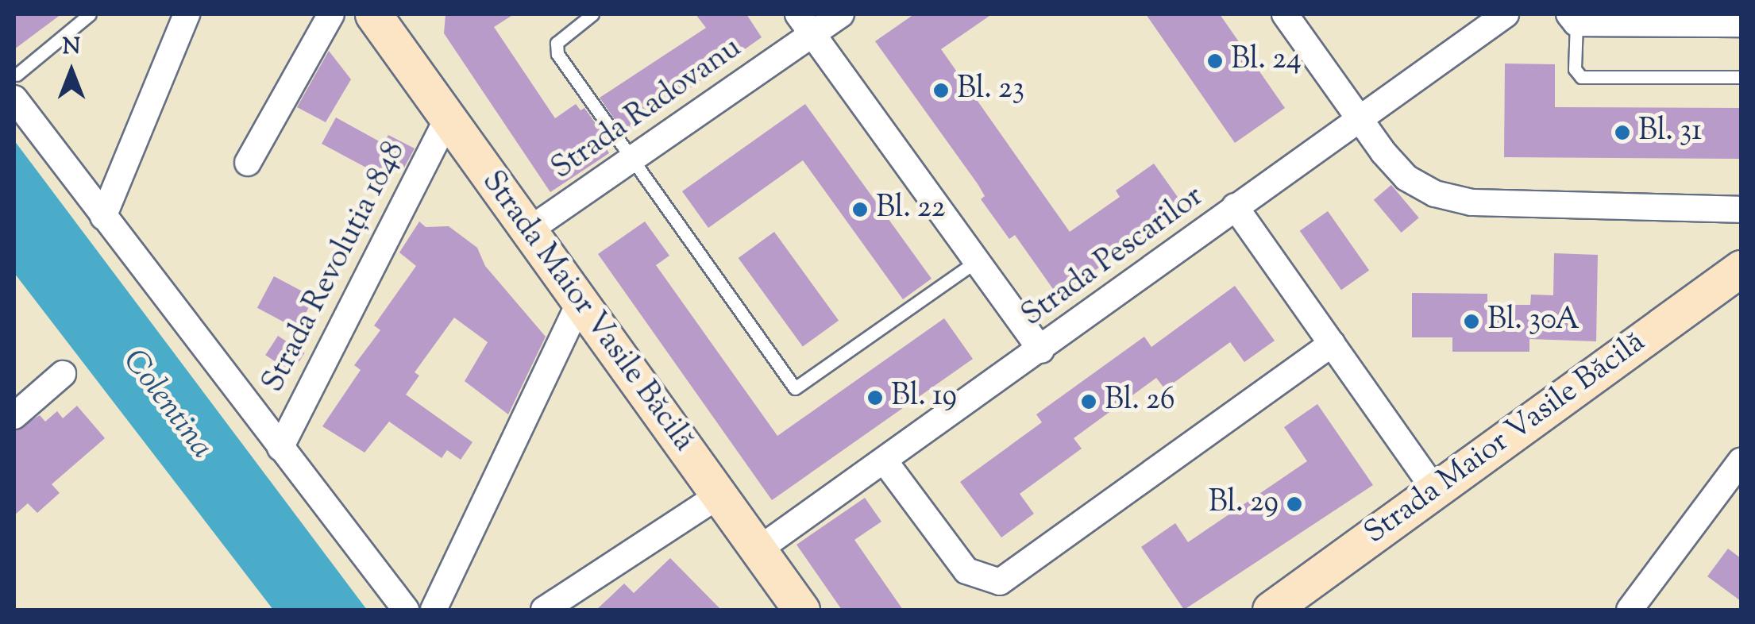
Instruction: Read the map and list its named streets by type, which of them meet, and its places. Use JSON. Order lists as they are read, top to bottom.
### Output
{
  "streets": {
    "street": [
      "Strada Radovanu",
      "Strada Pescarilor",
      "Strada Revoluția 1848",
      "Strada Maior Vasile Băcilă"
    ]
  },
  "crossings": [
    ["Strada Radovanu", "Strada Maior Vasile Băcilă"],
    ["Strada Pescarilor", "Strada Maior Vasile Băcilă"],
    ["Strada Revoluția 1848", "Strada Maior Vasile Băcilă"]
  ],
  "water": ["Colentina"],
  "places": [
    "Bl. 24",
    "Bl. 23",
    "Bl. 31",
    "Bl. 22",
    "Bl. 30A",
    "Bl. 19",
    "Bl. 26",
    "Bl. 29"
  ],
  "north": "top"
}
